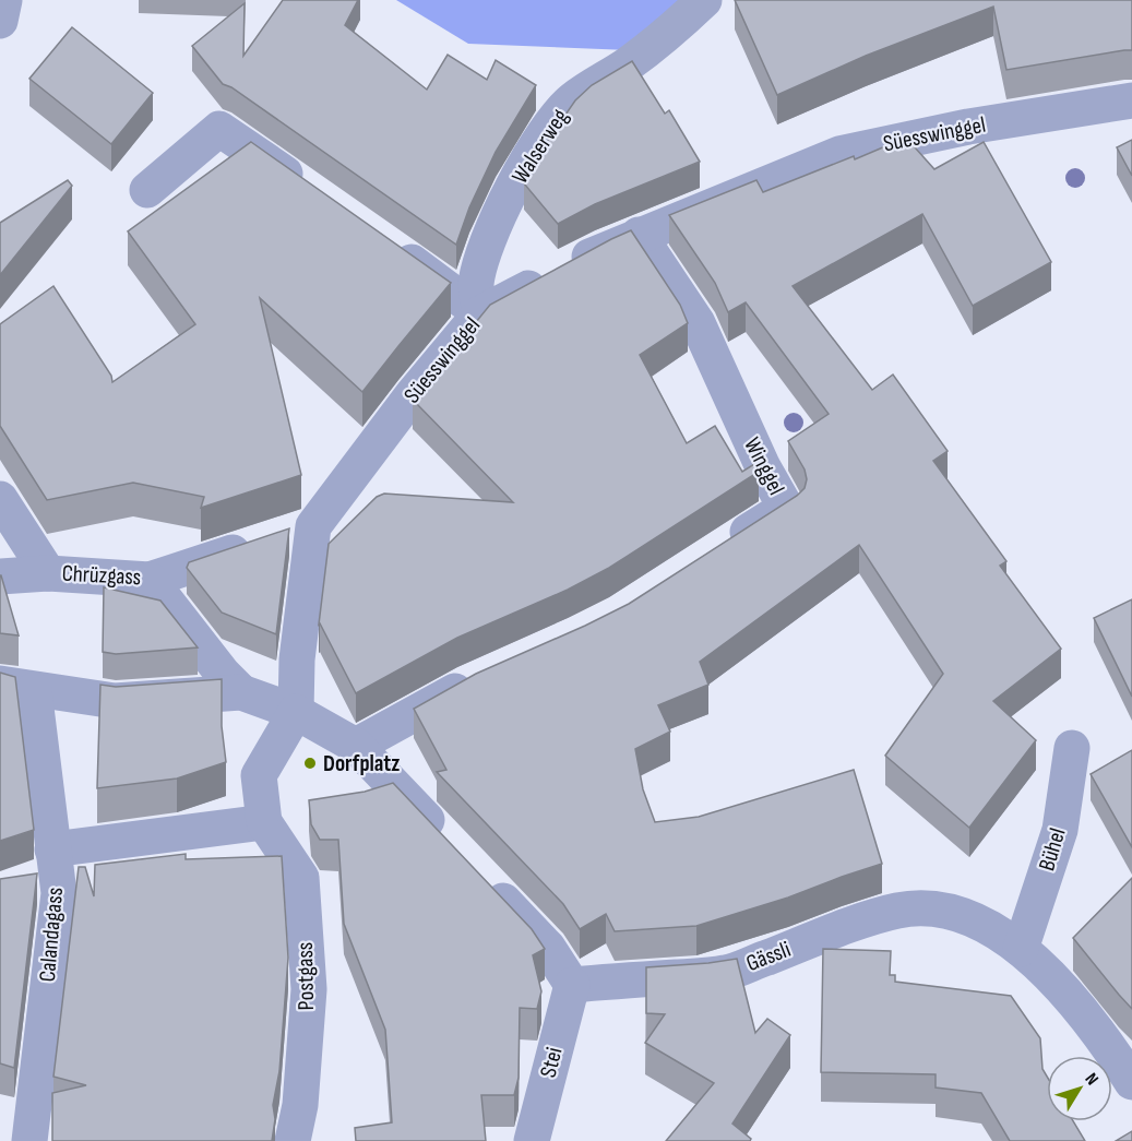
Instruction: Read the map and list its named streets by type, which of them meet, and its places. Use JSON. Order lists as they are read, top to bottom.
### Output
{
  "streets": {
    "street": [
      "Süesswinggel",
      "Walserweg",
      "Winggel",
      "Chrüzgass",
      "Bühel",
      "Calandagass",
      "Gässli",
      "Postgass",
      "Stei"
    ]
  },
  "crossings": [
    ["Süesswinggel", "Walserweg"],
    ["Süesswinggel", "Winggel"],
    ["Süesswinggel", "Chrüzgass"],
    ["Bühel", "Gässli"],
    ["Gässli", "Stei"]
  ],
  "places": ["Dorfplatz"],
  "north": "top right"
}
